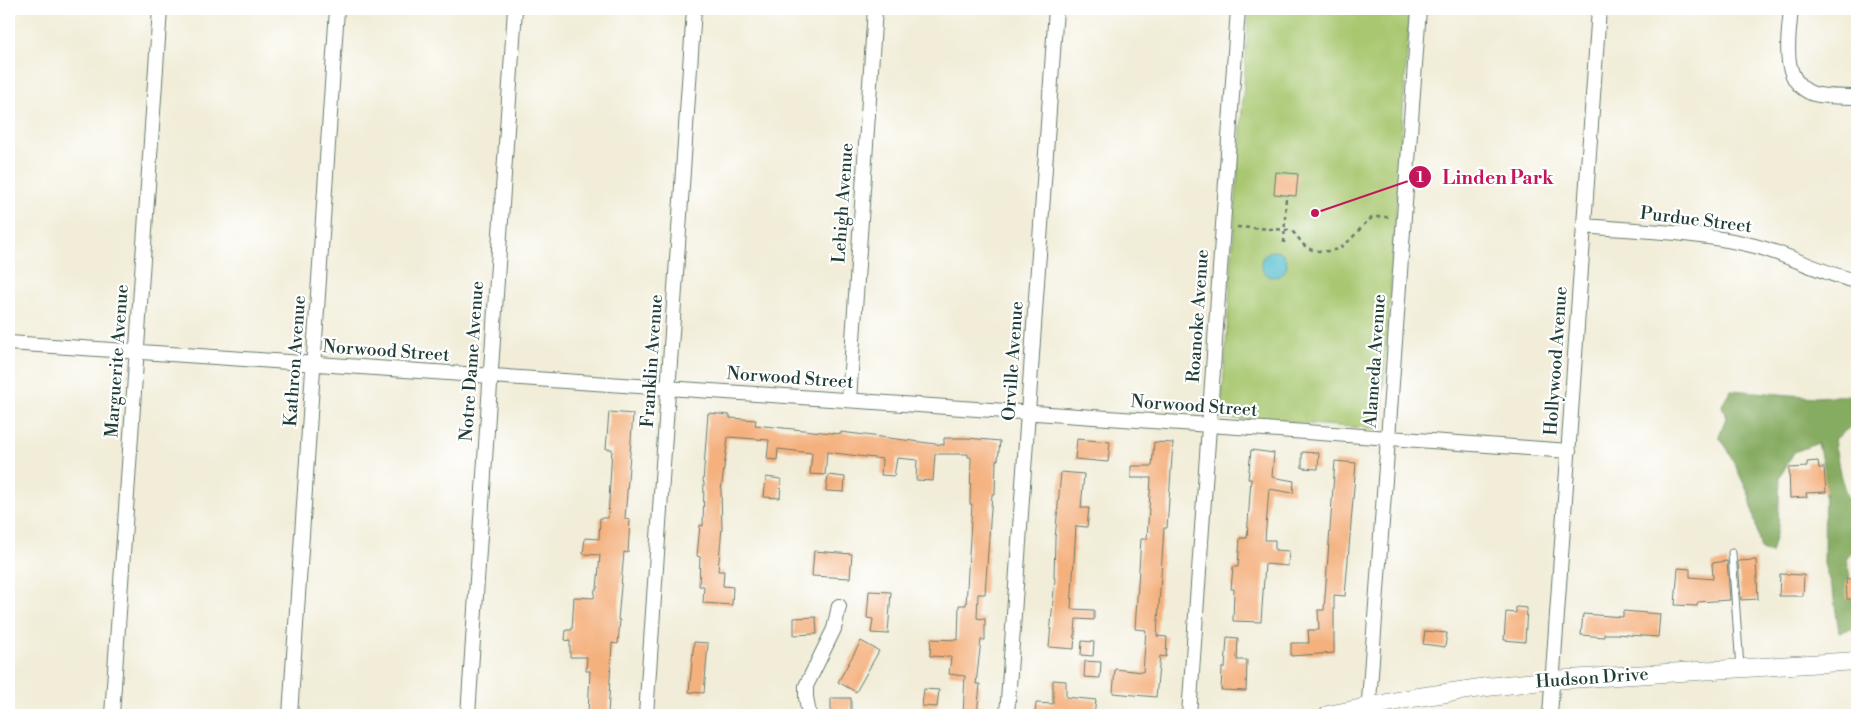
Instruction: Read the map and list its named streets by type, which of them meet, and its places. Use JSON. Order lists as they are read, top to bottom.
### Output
{
  "streets": {
    "street": [
      "Lehigh Avenue",
      "Purdue Street",
      "Roanoke Avenue",
      "Norwood Street",
      "Marguerite Avenue",
      "Kathron Avenue",
      "Notre Dame Avenue",
      "Franklin Avenue",
      "Orville Avenue",
      "Alameda Avenue",
      "Hollywood Avenue",
      "Hudson Drive"
    ]
  },
  "crossings": [
    ["Lehigh Avenue", "Norwood Street"],
    ["Purdue Street", "Hollywood Avenue"],
    ["Roanoke Avenue", "Norwood Street"],
    ["Norwood Street", "Marguerite Avenue"],
    ["Norwood Street", "Kathron Avenue"],
    ["Norwood Street", "Notre Dame Avenue"],
    ["Norwood Street", "Franklin Avenue"],
    ["Norwood Street", "Orville Avenue"],
    ["Norwood Street", "Alameda Avenue"],
    ["Norwood Street", "Hollywood Avenue"],
    ["Alameda Avenue", "Hudson Drive"],
    ["Hollywood Avenue", "Hudson Drive"]
  ],
  "places": ["Linden Park"]
}
